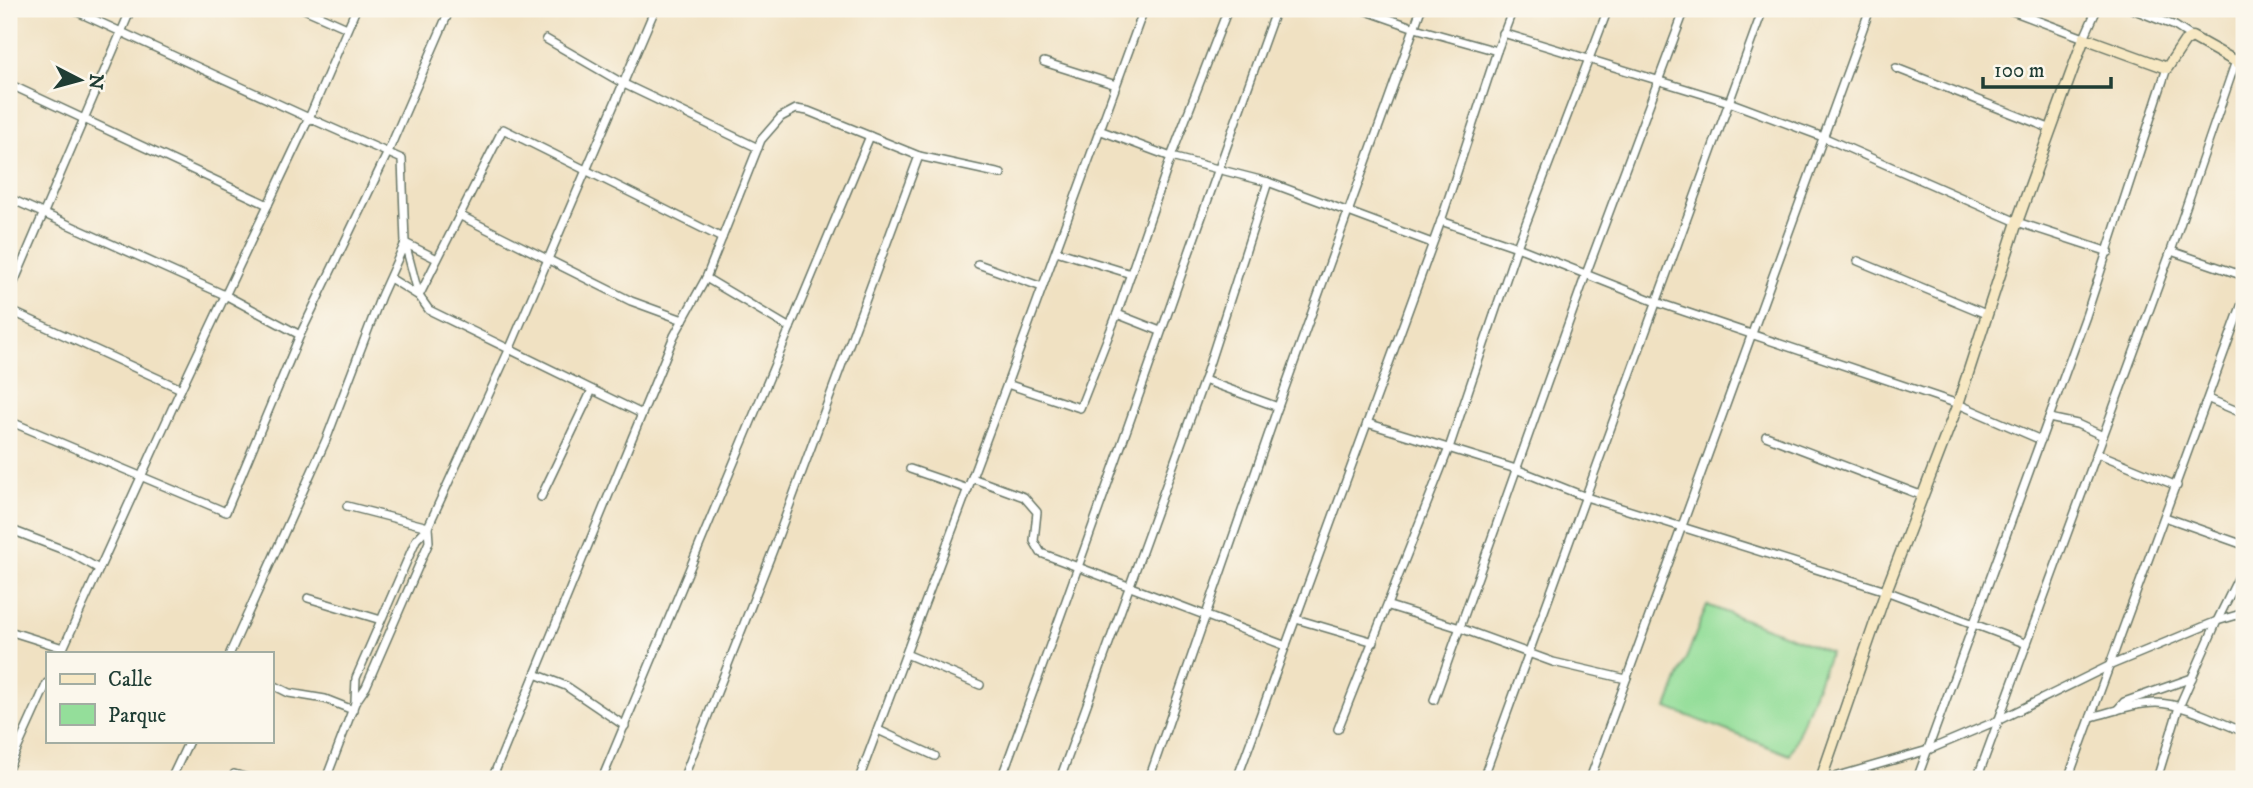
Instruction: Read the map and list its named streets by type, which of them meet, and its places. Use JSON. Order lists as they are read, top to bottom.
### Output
{
  "legend": ["Calle", "Parque"],
  "scale_bar": "100 m",
  "north": "right"
}
